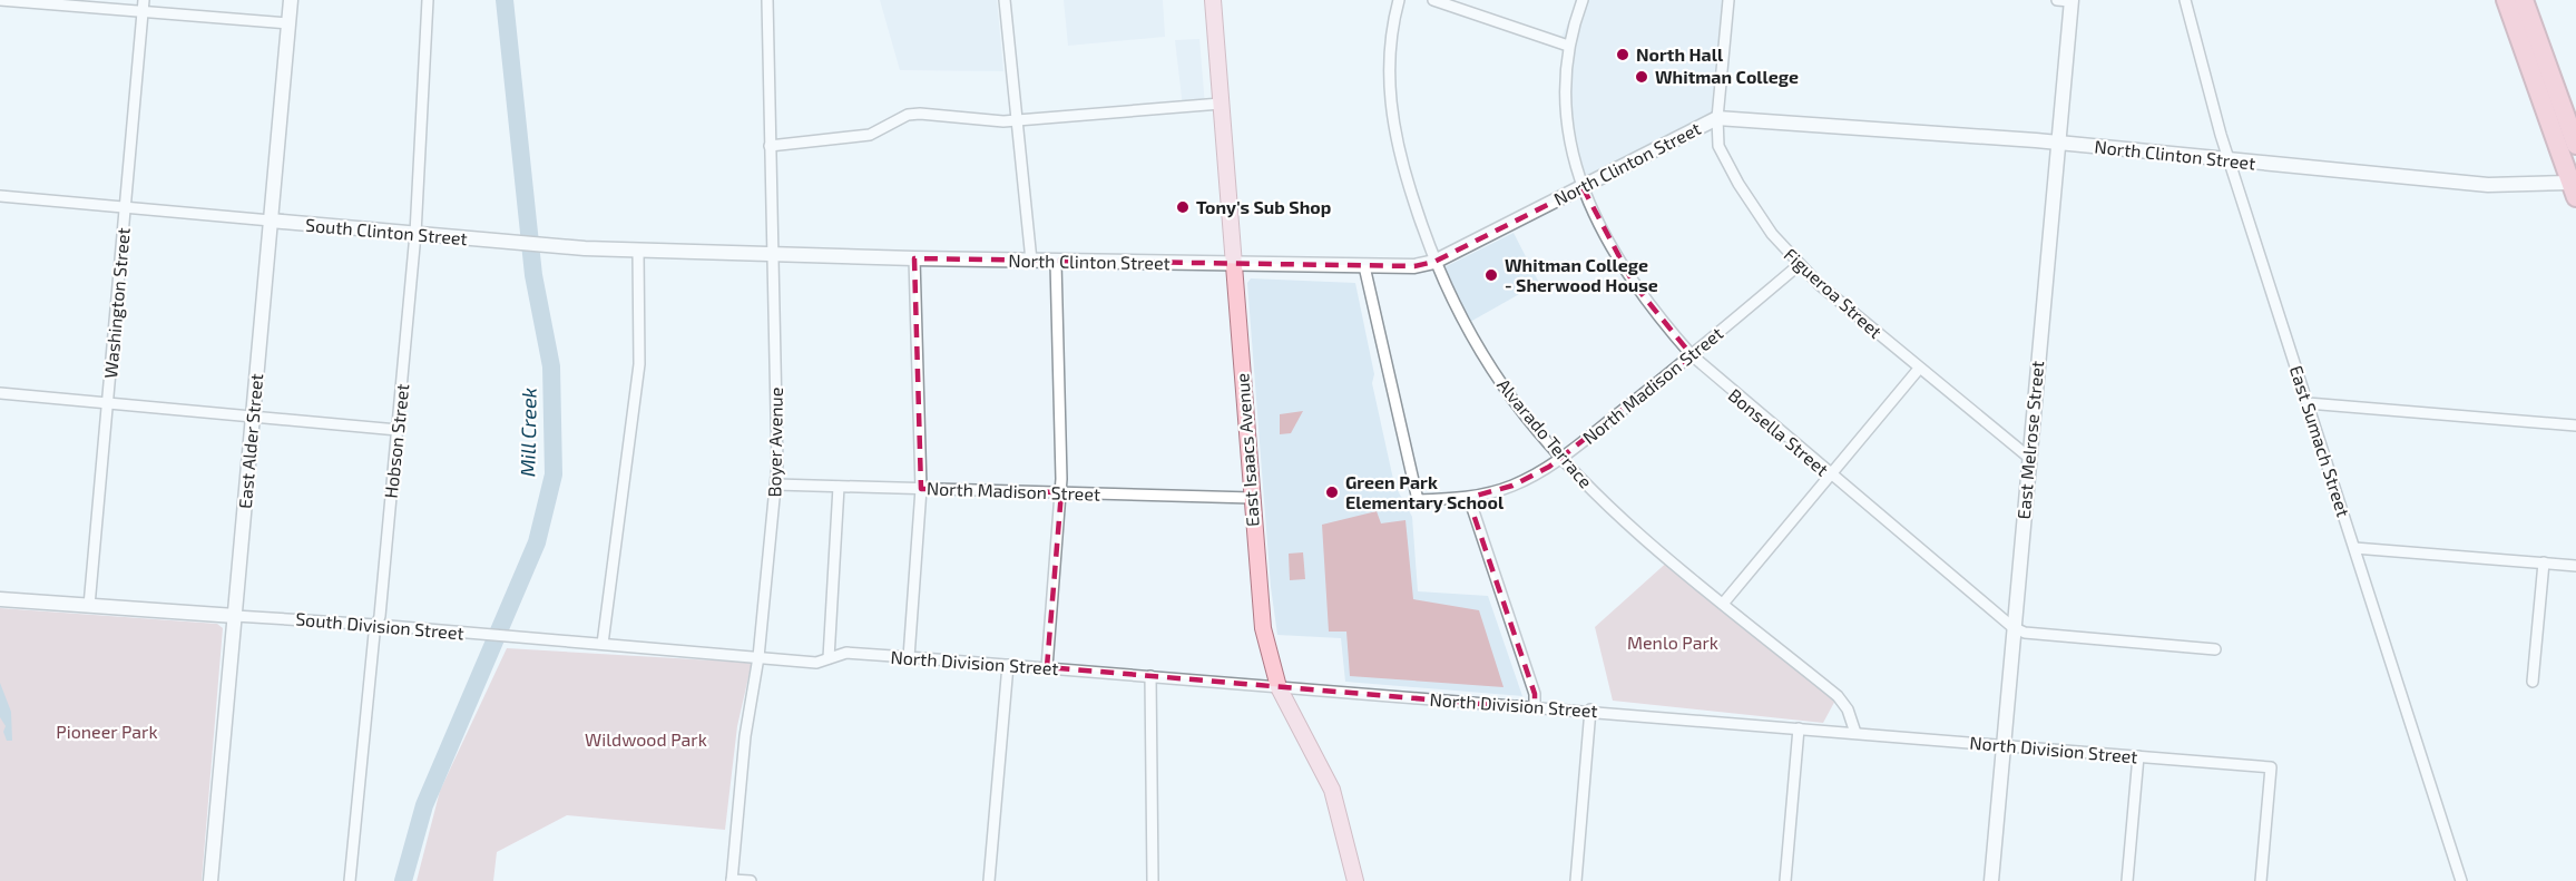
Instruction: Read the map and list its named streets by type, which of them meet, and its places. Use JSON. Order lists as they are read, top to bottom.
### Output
{
  "streets": {
    "main road": [
      "North Clinton Street",
      "South Clinton Street",
      "East Melrose Street",
      "East Alder Street",
      "East Isaacs Avenue",
      "South Division Street"
    ],
    "street": [
      "Figueroa Street",
      "Washington Street",
      "North Madison Street",
      "Bonsella Street",
      "Alvarado Terrace",
      "Hobson Street",
      "East Sumach Street",
      "Boyer Avenue",
      "North Division Street"
    ]
  },
  "crossings": [
    ["North Clinton Street", "South Clinton Street"],
    ["North Clinton Street", "Figueroa Street"],
    ["North Clinton Street", "North Madison Street"],
    ["North Clinton Street", "Bonsella Street"],
    ["North Clinton Street", "Alvarado Terrace"],
    ["North Clinton Street", "East Melrose Street"],
    ["North Clinton Street", "East Sumach Street"],
    ["North Clinton Street", "Boyer Avenue"],
    ["North Clinton Street", "East Isaacs Avenue"],
    ["South Clinton Street", "Washington Street"],
    ["South Clinton Street", "East Alder Street"],
    ["South Clinton Street", "Hobson Street"],
    ["South Clinton Street", "Boyer Avenue"],
    ["Figueroa Street", "North Madison Street"],
    ["Figueroa Street", "East Melrose Street"],
    ["Washington Street", "South Division Street"],
    ["North Madison Street", "Bonsella Street"],
    ["North Madison Street", "Alvarado Terrace"],
    ["North Madison Street", "Boyer Avenue"],
    ["North Madison Street", "East Isaacs Avenue"],
    ["Bonsella Street", "East Melrose Street"],
    ["Alvarado Terrace", "North Division Street"],
    ["East Melrose Street", "North Division Street"],
    ["East Alder Street", "South Division Street"],
    ["Hobson Street", "South Division Street"],
    ["Boyer Avenue", "South Division Street"],
    ["Boyer Avenue", "North Division Street"],
    ["East Isaacs Avenue", "North Division Street"],
    ["South Division Street", "North Division Street"]
  ],
  "water": ["Mill Creek"],
  "parks": ["Menlo Park", "Pioneer Park", "Wildwood Park"],
  "places": [
    "North Hall",
    "Whitman College",
    "Tony's Sub Shop",
    "Whitman College - Sherwood House",
    "Green Park Elementary School"
  ]
}
